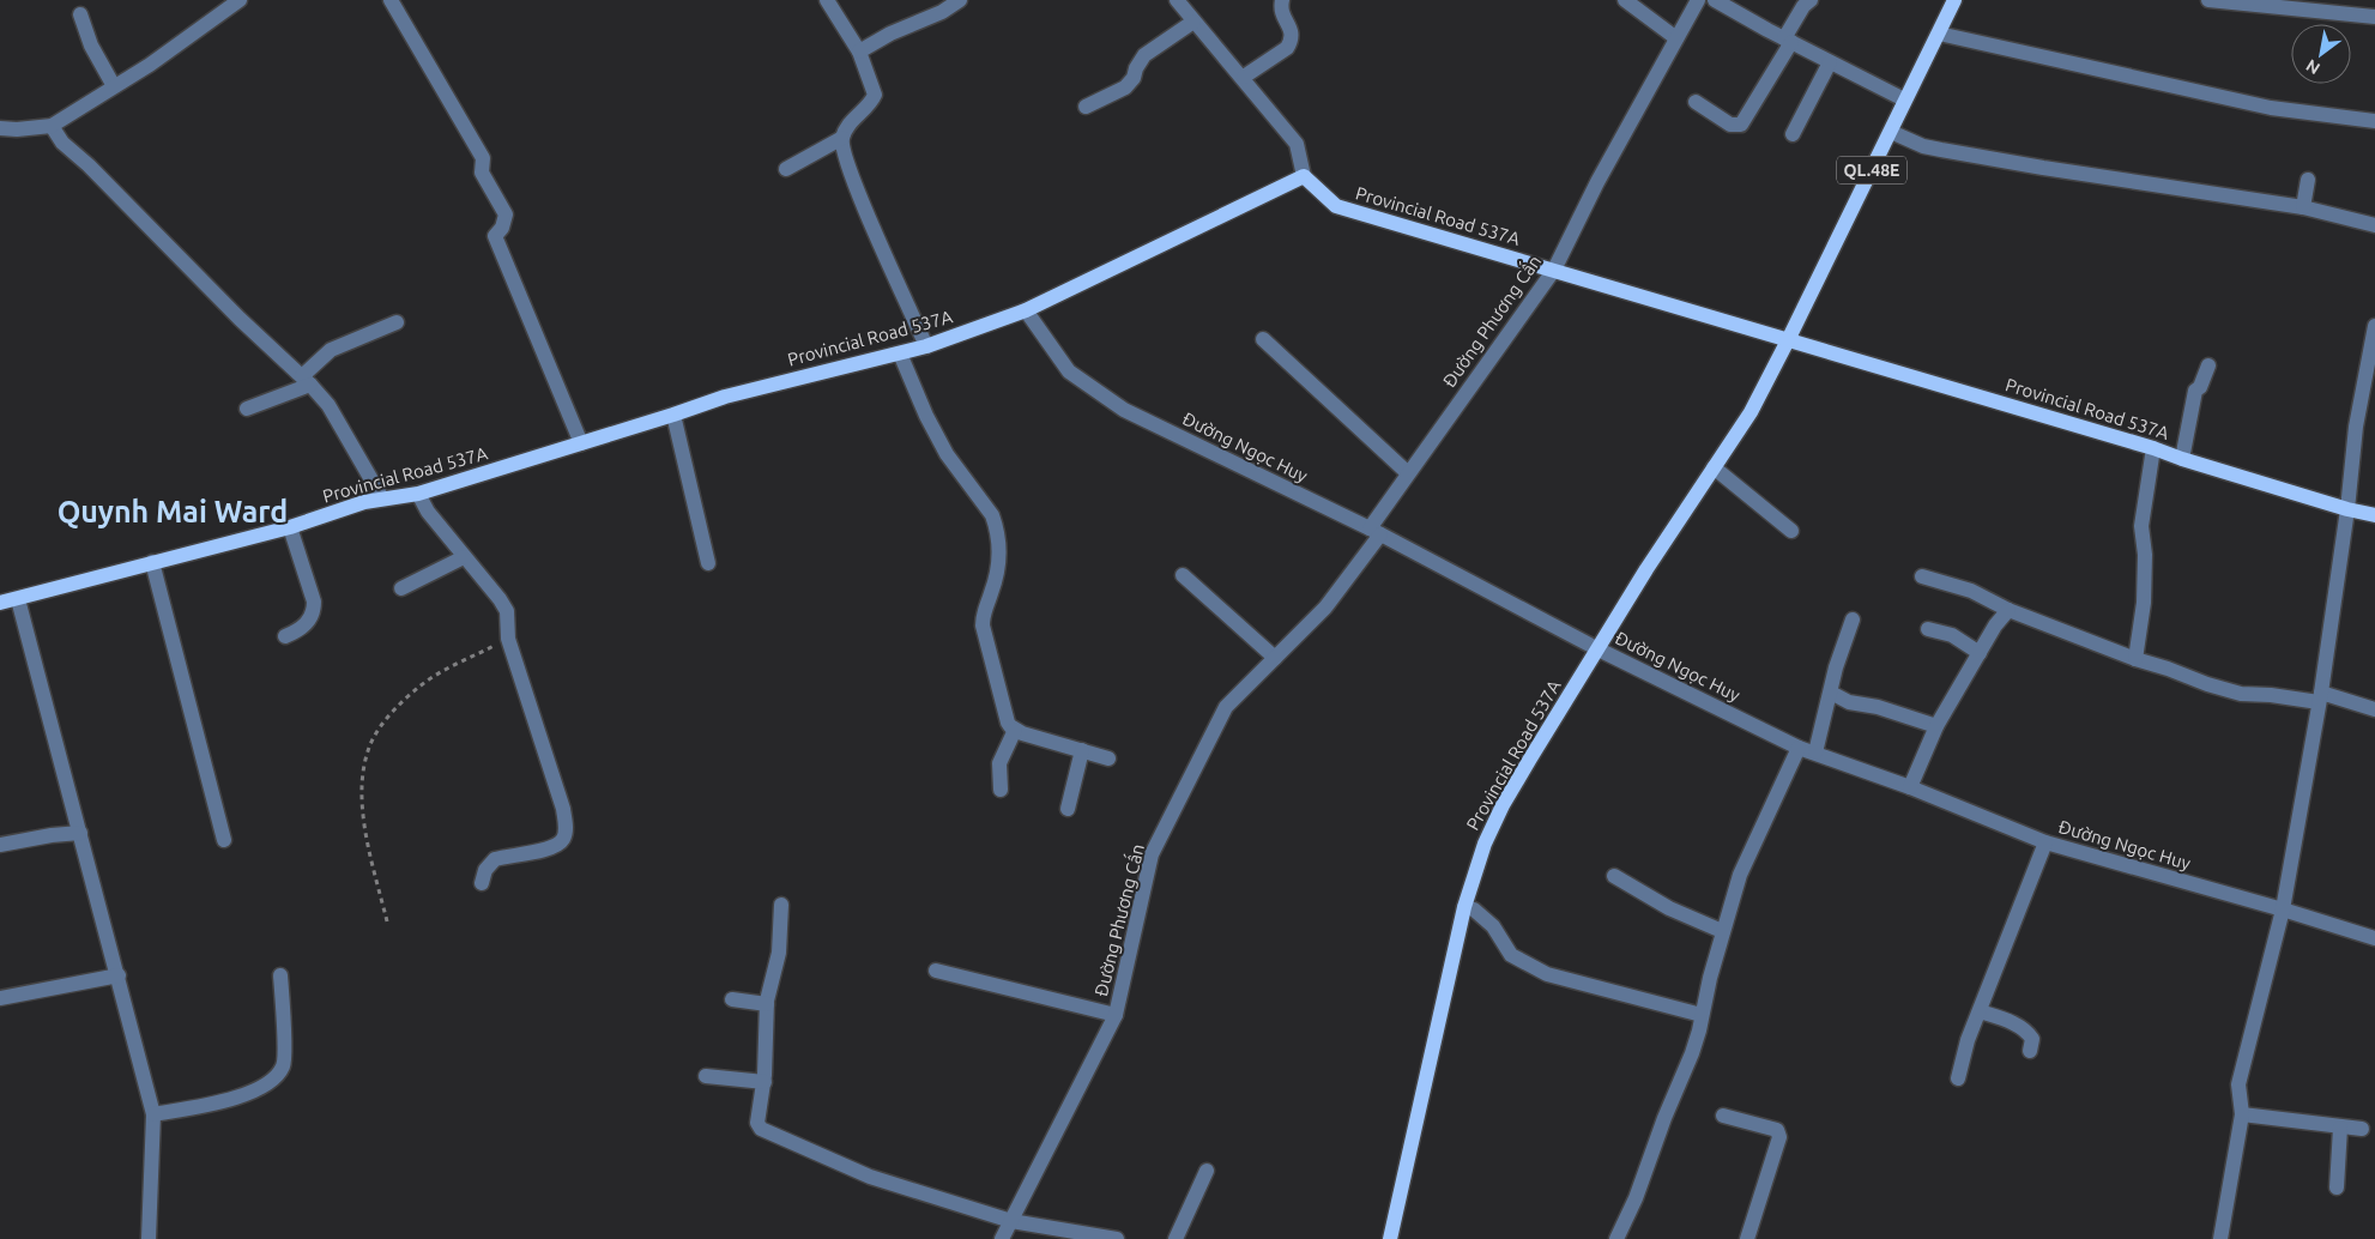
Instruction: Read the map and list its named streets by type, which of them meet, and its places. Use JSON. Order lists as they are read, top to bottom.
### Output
{
  "streets": {
    "main road": ["QL.48E", "Provincial Road 537A"],
    "street": ["Đường Phương Cấn", "Đường Ngọc Huy"]
  },
  "crossings": [
    ["QL.48E", "Provincial Road 537A"],
    ["Provincial Road 537A", "Đường Phương Cấn"],
    ["Provincial Road 537A", "Đường Ngọc Huy"],
    ["Đường Phương Cấn", "Đường Ngọc Huy"]
  ],
  "districts": ["Quynh Mai Ward"],
  "north": "bottom left"
}
